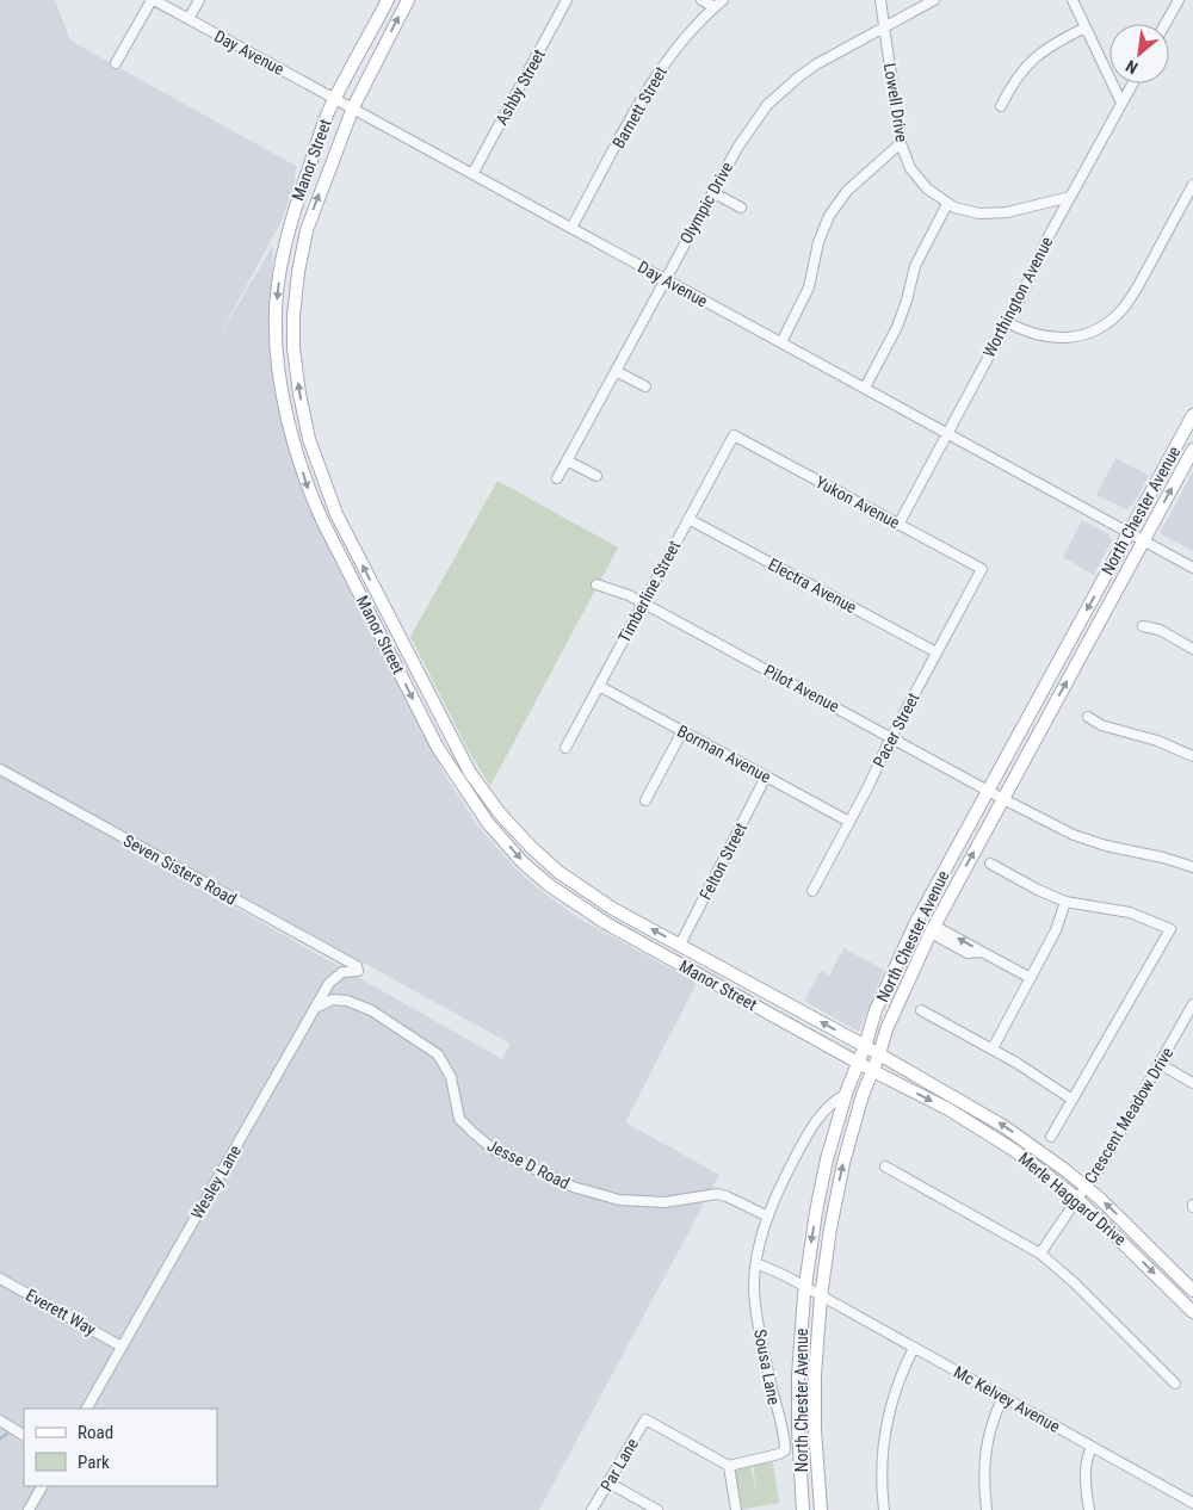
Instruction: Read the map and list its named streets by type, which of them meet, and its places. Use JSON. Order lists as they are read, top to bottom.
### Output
{
  "streets": {
    "main road": ["Manor Street", "North Chester Avenue", "Merle Haggard Drive"],
    "street": [
      "Day Avenue",
      "Ashby Street",
      "Lowell Drive",
      "Barnett Street",
      "Olympic Drive",
      "Worthington Avenue",
      "Yukon Avenue",
      "Electra Avenue",
      "Timberline Street",
      "Pilot Avenue",
      "Pacer Street",
      "Borman Avenue",
      "Felton Street",
      "Seven Sisters Road",
      "Crescent Meadow Drive",
      "Jesse D Road",
      "Wesley Lane",
      "Everett Way",
      "Sousa Lane",
      "Mc Kelvey Avenue",
      "Par Lane"
    ]
  },
  "crossings": [
    ["Day Avenue", "Ashby Street"],
    ["Day Avenue", "Barnett Street"],
    ["Day Avenue", "Manor Street"],
    ["Day Avenue", "Olympic Drive"],
    ["Day Avenue", "Worthington Avenue"],
    ["Day Avenue", "North Chester Avenue"],
    ["Lowell Drive", "Olympic Drive"],
    ["Lowell Drive", "Worthington Avenue"],
    ["Manor Street", "North Chester Avenue"],
    ["Manor Street", "Felton Street"],
    ["Manor Street", "Merle Haggard Drive"],
    ["Worthington Avenue", "Yukon Avenue"],
    ["Yukon Avenue", "Timberline Street"],
    ["Yukon Avenue", "Pacer Street"],
    ["North Chester Avenue", "Pilot Avenue"],
    ["North Chester Avenue", "Merle Haggard Drive"],
    ["North Chester Avenue", "Mc Kelvey Avenue"],
    ["Electra Avenue", "Timberline Street"],
    ["Electra Avenue", "Pacer Street"],
    ["Timberline Street", "Pilot Avenue"],
    ["Timberline Street", "Borman Avenue"],
    ["Pilot Avenue", "Pacer Street"],
    ["Pacer Street", "Borman Avenue"],
    ["Borman Avenue", "Felton Street"],
    ["Seven Sisters Road", "Wesley Lane"],
    ["Crescent Meadow Drive", "Merle Haggard Drive"],
    ["Jesse D Road", "Wesley Lane"],
    ["Wesley Lane", "Everett Way"],
    ["Sousa Lane", "Par Lane"]
  ],
  "legend": ["Road", "Park"],
  "north": "bottom left"
}
